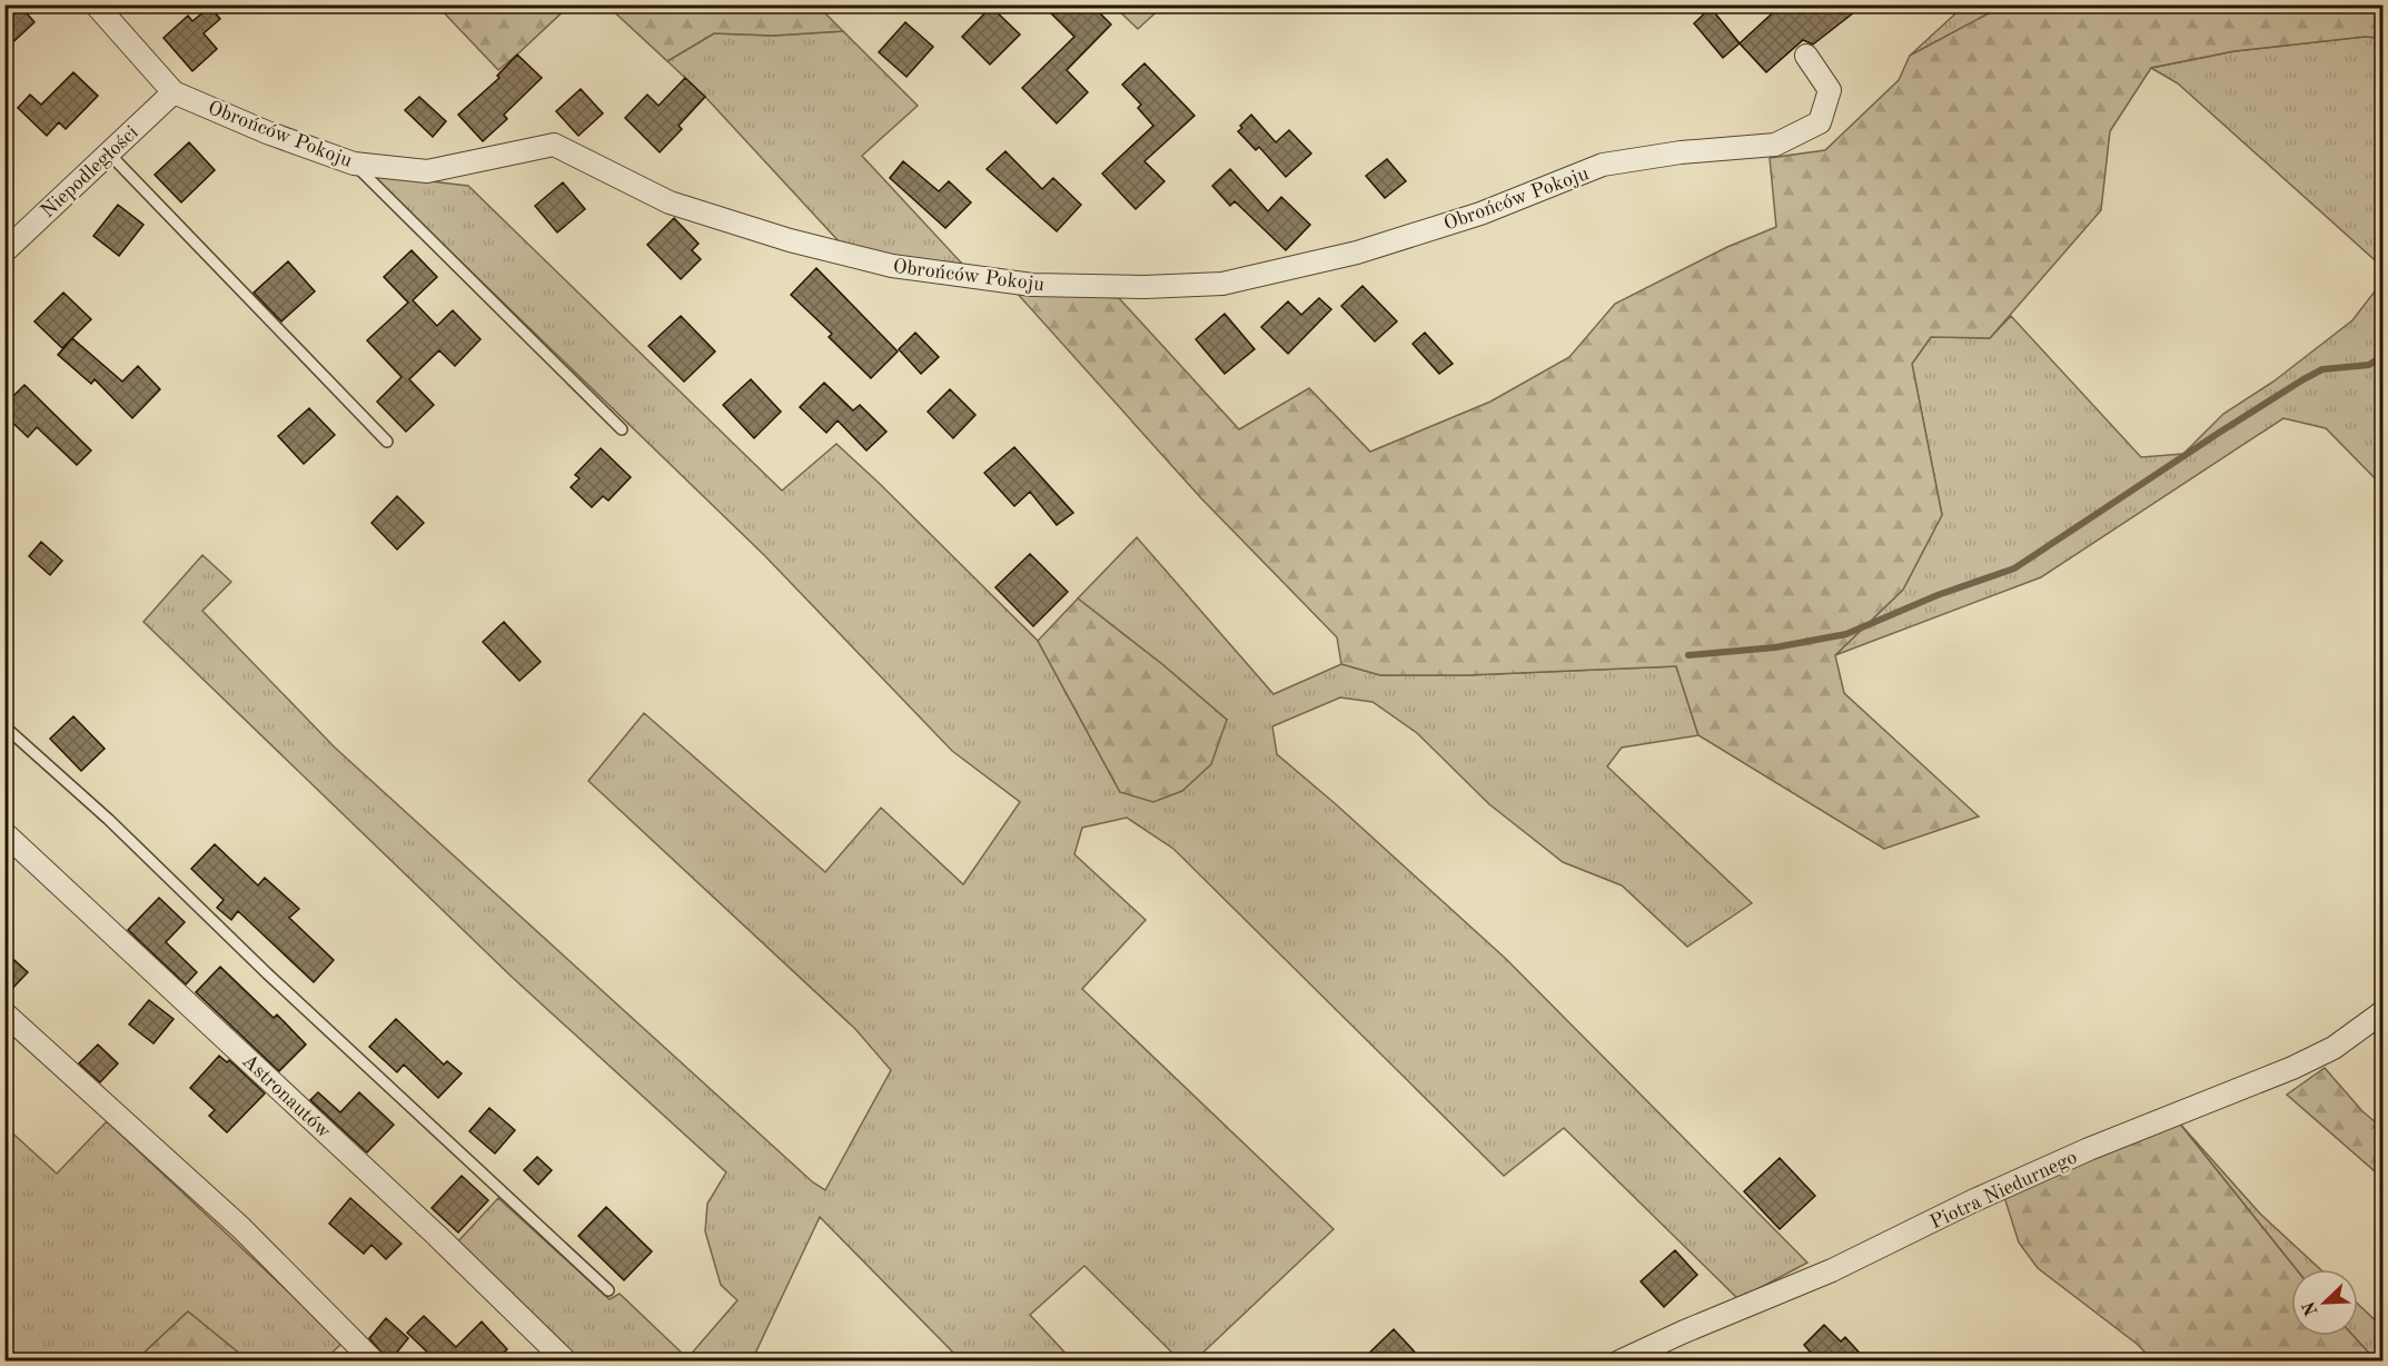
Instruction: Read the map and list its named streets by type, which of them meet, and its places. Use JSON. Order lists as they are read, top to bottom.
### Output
{
  "streets": {
    "street": [
      "Obrońców Pokoju",
      "Niepodległości",
      "Astronautów",
      "Piotra Niedurnego"
    ]
  },
  "crossings": [
    ["Obrońców Pokoju", "Niepodległości"]
  ],
  "north": "bottom left"
}
